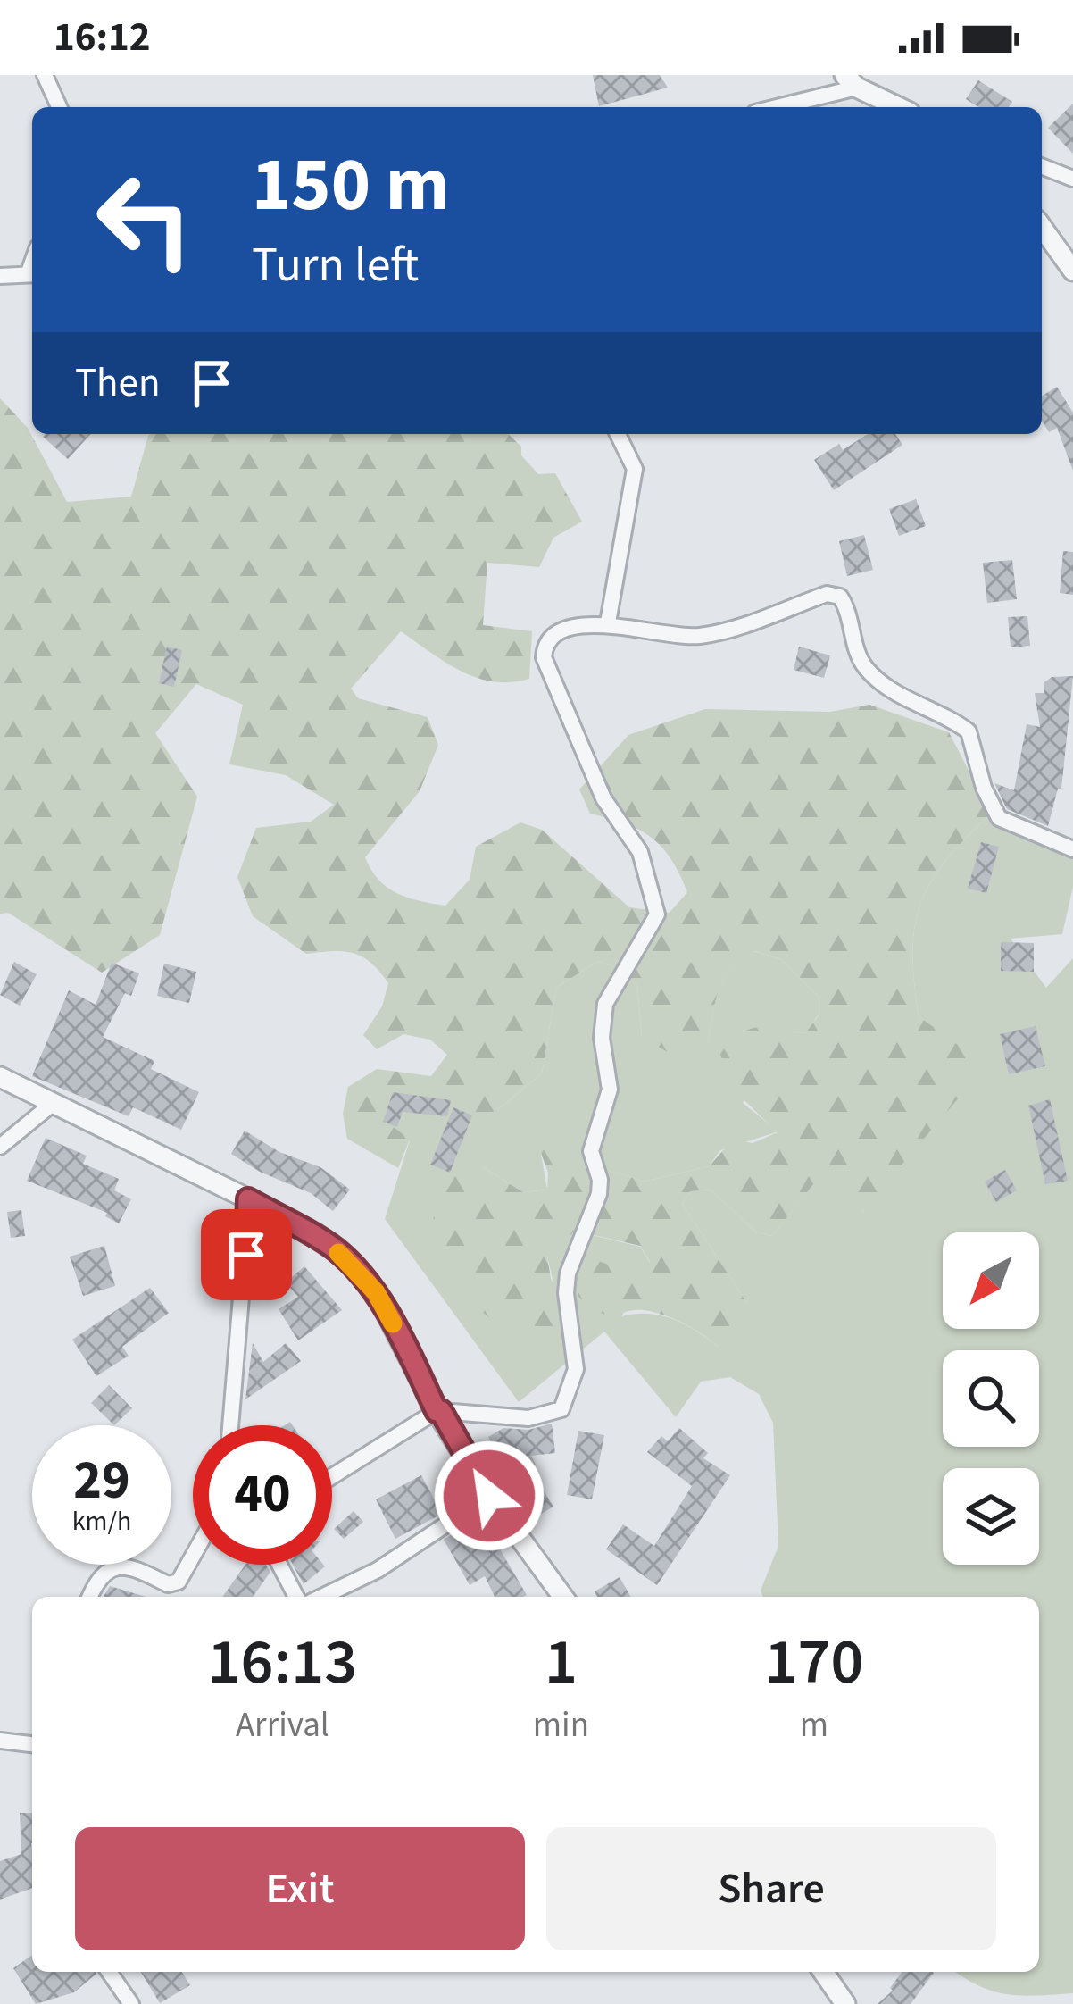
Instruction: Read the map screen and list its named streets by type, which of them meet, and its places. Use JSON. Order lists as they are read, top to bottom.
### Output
{
  "north": "bottom left",
  "page": {
    "status": "16:12",
    "turn": ["150 m", "Turn left"],
    "then": "Then",
    "speed": "29 km/h",
    "limit": "40",
    "eta": [
      "16:13",
      "Arrival",
      "1",
      "min",
      "170",
      "m"
    ],
    "buttons": ["Exit", "Share"]
  }
}
